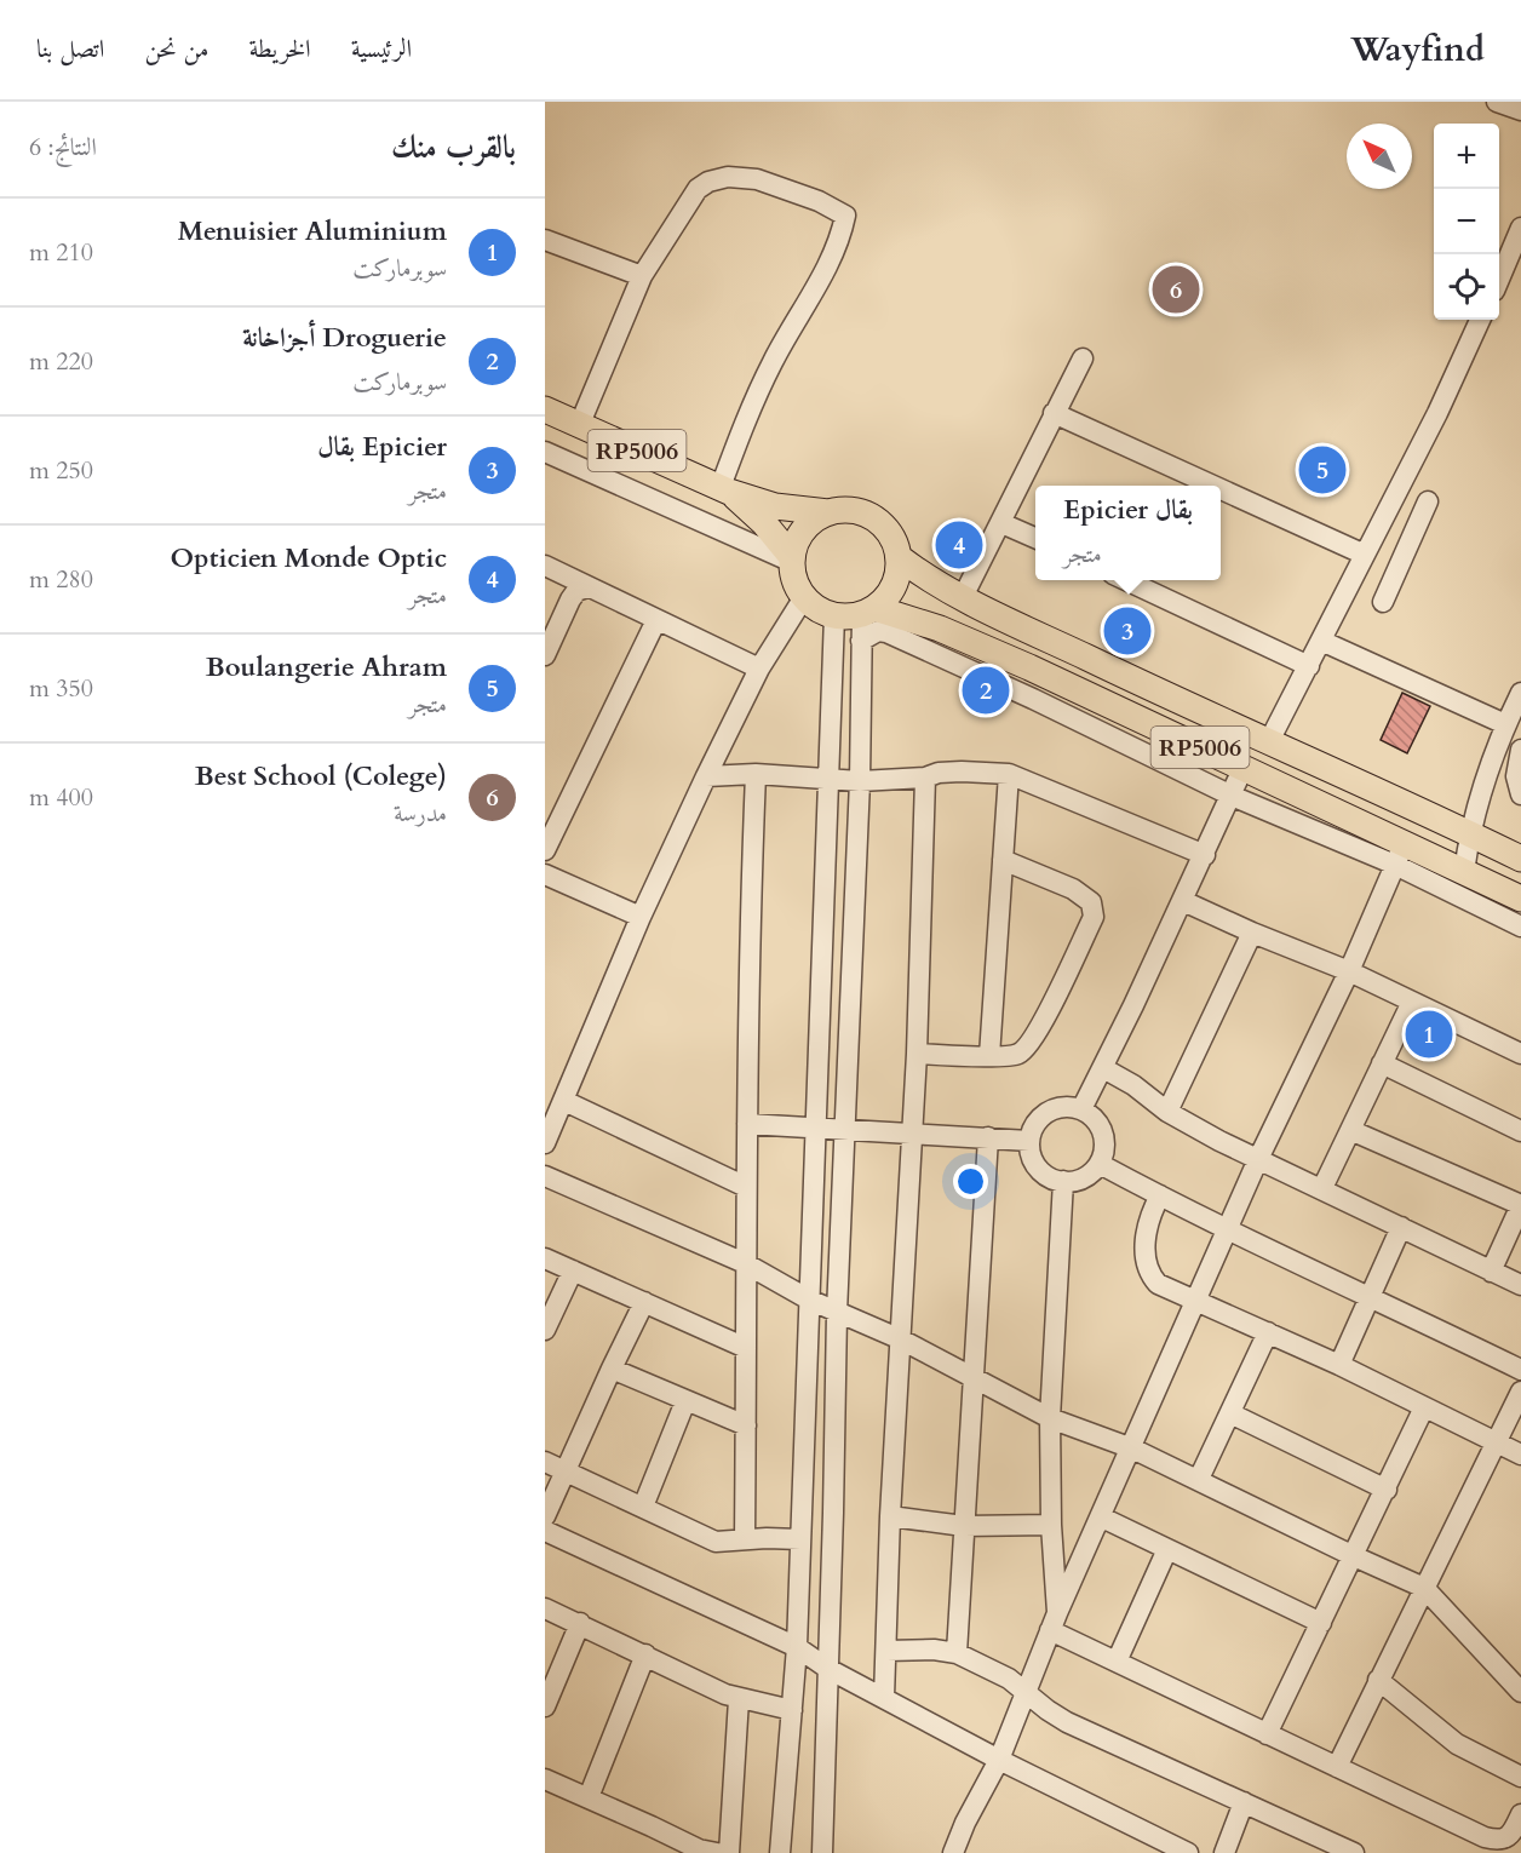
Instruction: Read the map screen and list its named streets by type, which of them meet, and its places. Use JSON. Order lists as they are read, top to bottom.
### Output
{
  "streets": {
    "main road": ["RP5006"]
  },
  "north": "top left",
  "page": {
    "header": "Wayfind",
    "nav": [
      "الرئيسية",
      "الخريطة",
      "من نحن",
      "اتصل بنا"
    ],
    "heading": ["بالقرب منك", "النتائج: 6"],
    "map_buttons": ["+", "−"],
    "list": [
      {
        "mark": "1",
        "name": "Menuisier Aluminium",
        "note": "سوبرماركت",
        "value": "210 m"
      },
      {
        "mark": "2",
        "name": "Droguerie أجزاخانة",
        "note": "سوبرماركت",
        "value": "220 m"
      },
      {
        "mark": "3",
        "name": "Epicier بقال",
        "note": "متجر",
        "value": "250 m"
      },
      {
        "mark": "4",
        "name": "Opticien Monde Optic",
        "note": "متجر",
        "value": "280 m"
      },
      {
        "mark": "5",
        "name": "Boulangerie Ahram",
        "note": "متجر",
        "value": "350 m"
      },
      {
        "mark": "6",
        "name": "Best School (Colege)",
        "note": "مدرسة",
        "value": "400 m"
      }
    ],
    "pins": [
      "6",
      "5",
      "4",
      "3",
      "2",
      "1"
    ],
    "popup": ["Epicier بقال", "متجر"]
  }
}
